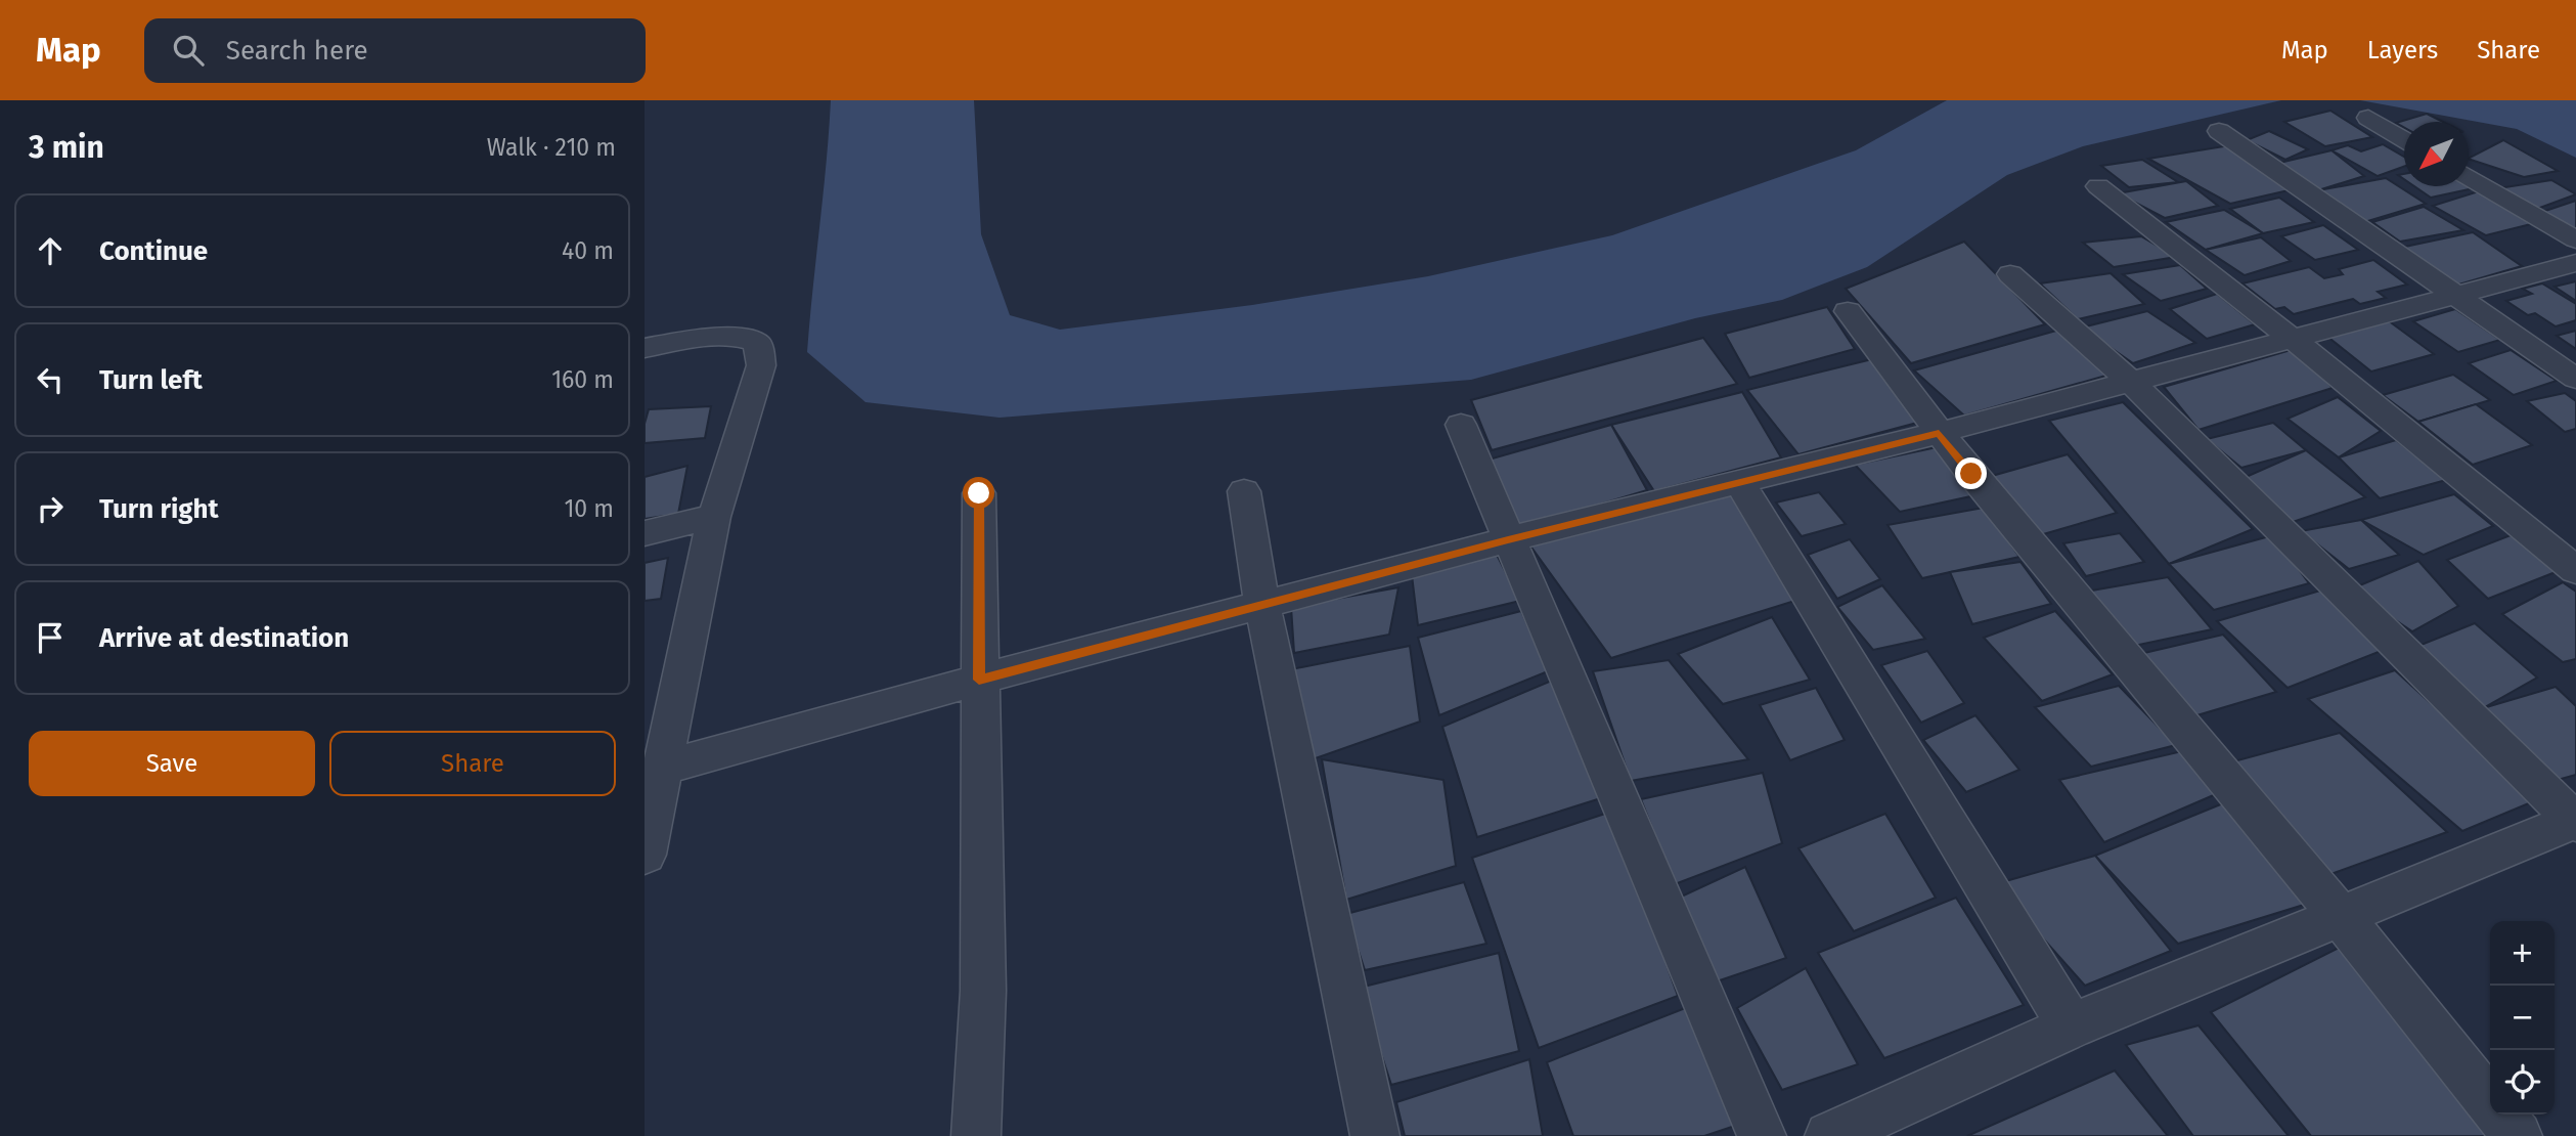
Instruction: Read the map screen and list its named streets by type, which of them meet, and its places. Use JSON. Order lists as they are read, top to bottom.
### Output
{
  "north": "bottom left",
  "page": {
    "header": "Map",
    "search": "Search here",
    "nav": ["Map", "Layers", "Share"],
    "heading": ["3 min", "Walk · 210 m"],
    "list": [
      ["Continue", "40 m"],
      ["Turn left", "160 m"],
      ["Turn right", "10 m"],
      "Arrive at destination"
    ],
    "buttons": ["Save", "Share"],
    "map_buttons": ["+", "−"]
  }
}
